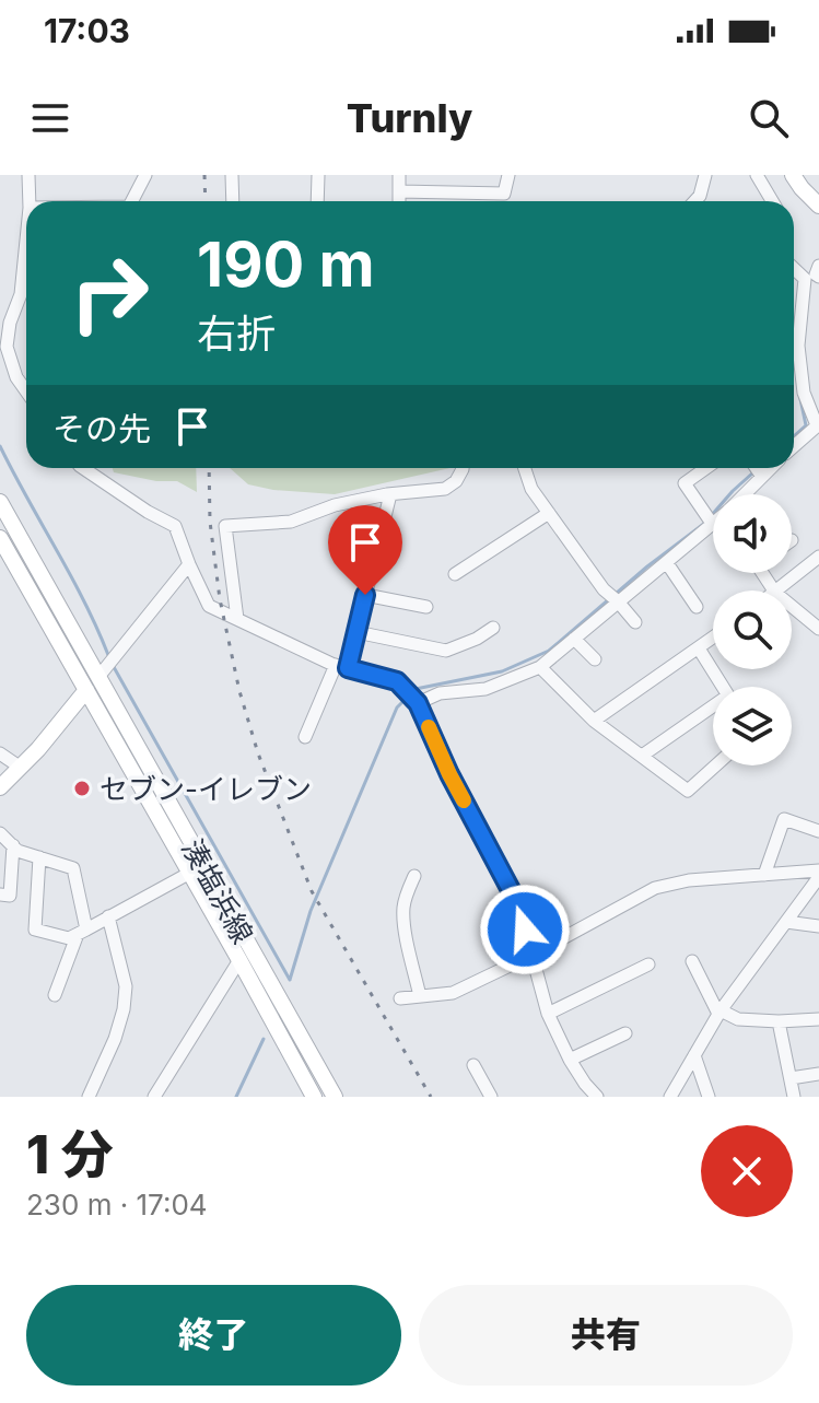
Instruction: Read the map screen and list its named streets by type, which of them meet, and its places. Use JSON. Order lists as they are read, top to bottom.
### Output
{
  "streets": {
    "main road": ["湊塩浜線"]
  },
  "places": ["セブン-イレブン"],
  "page": {
    "status": "17:03",
    "header": "Turnly",
    "turn": ["190 m", "右折"],
    "then": "その先",
    "heading": ["1 分", "230 m · 17:04"],
    "buttons": ["終了", "共有"]
  }
}
